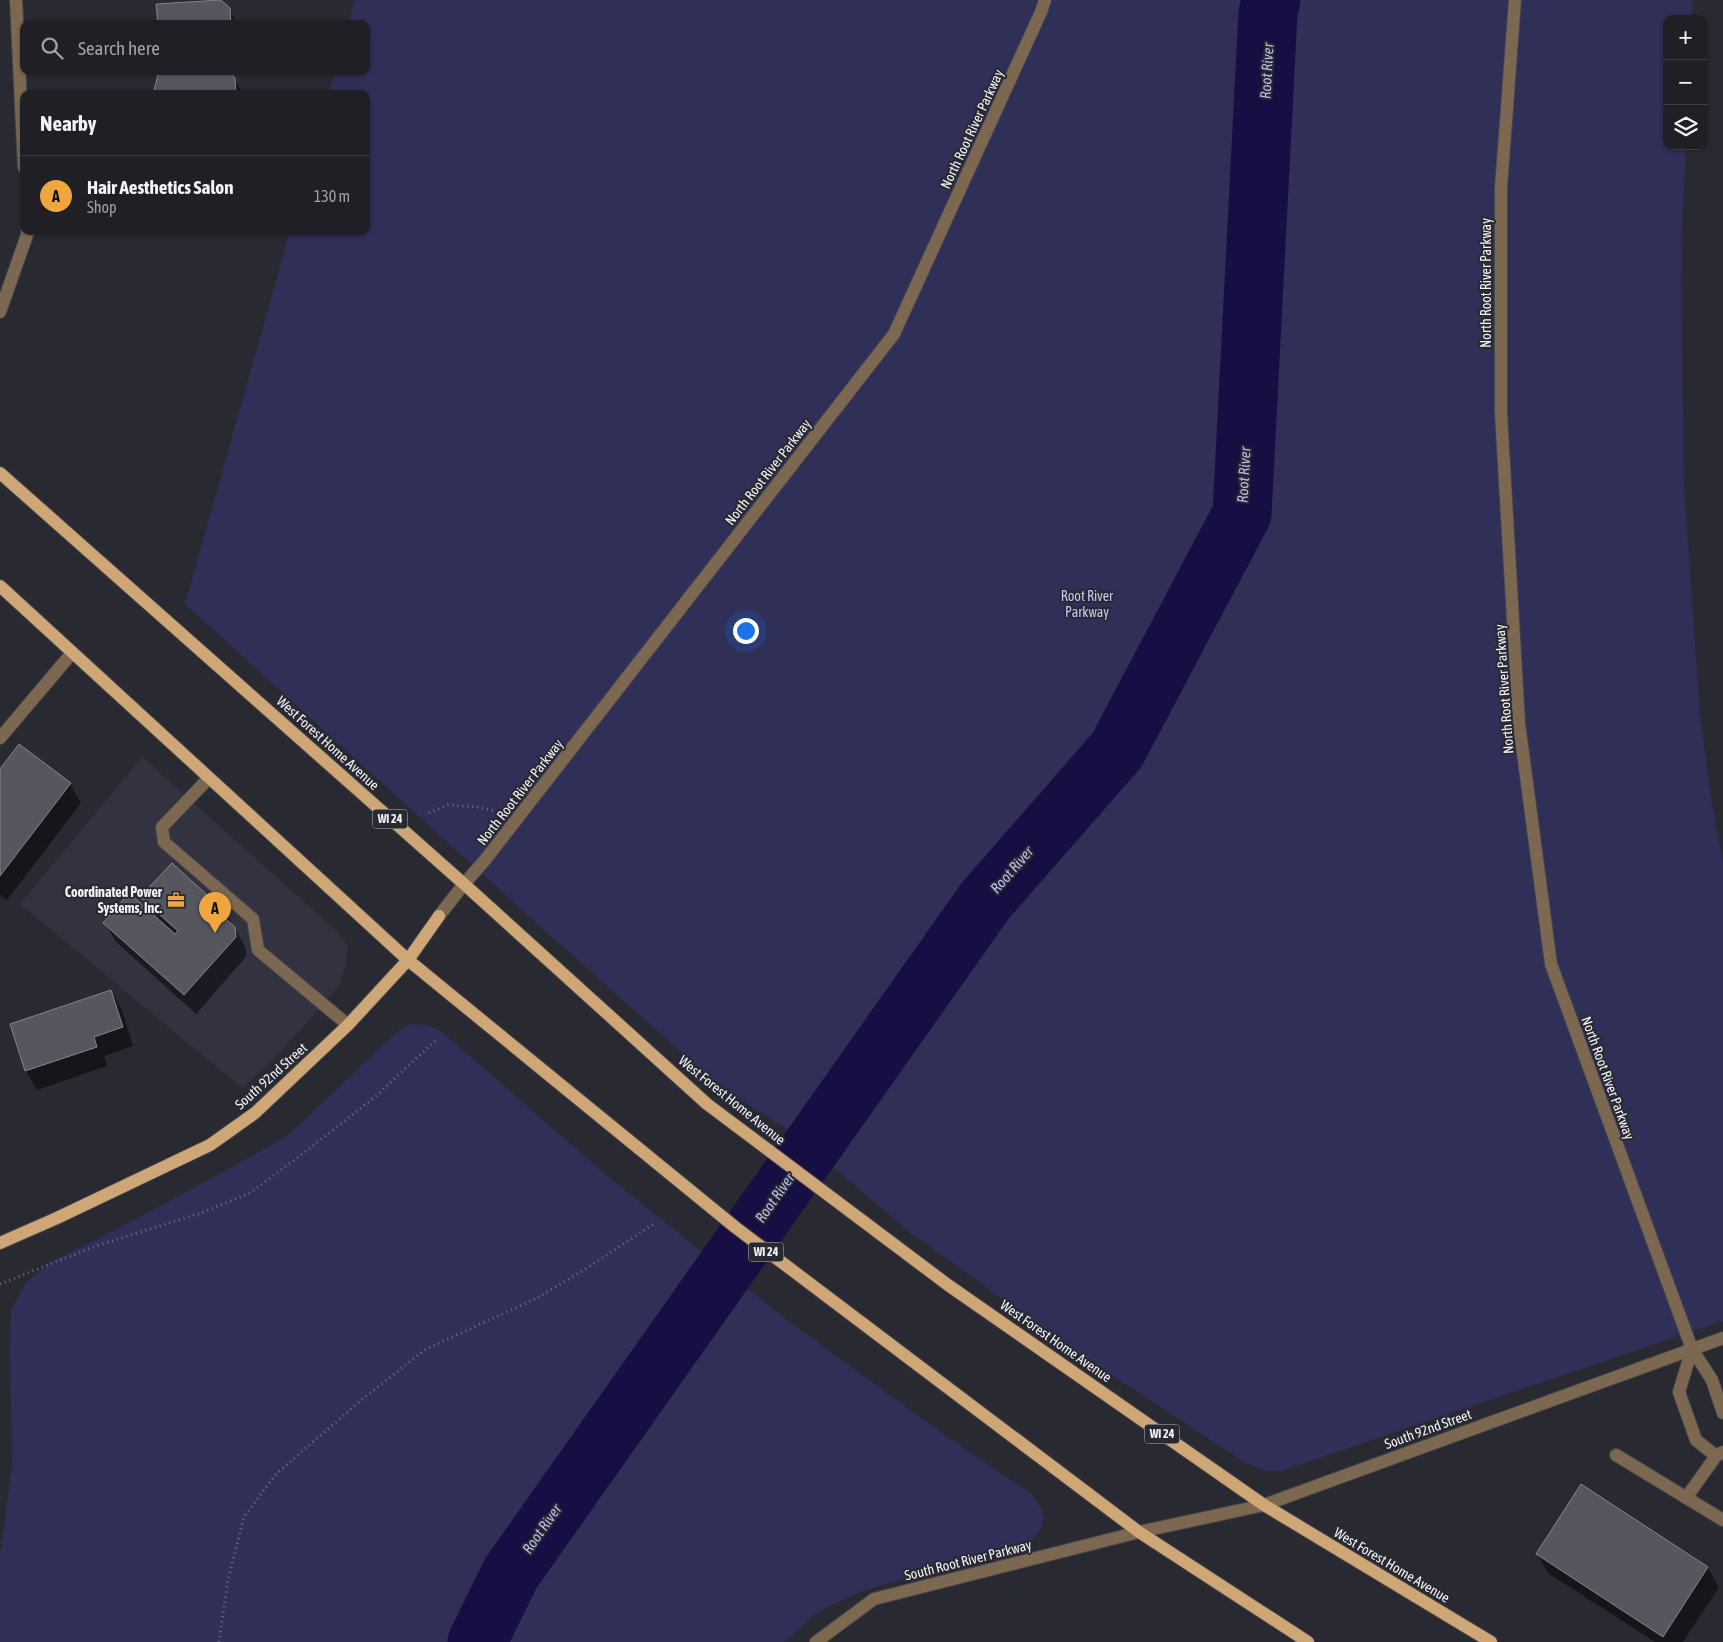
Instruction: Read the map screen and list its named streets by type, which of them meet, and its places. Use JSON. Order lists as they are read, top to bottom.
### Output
{
  "streets": {
    "main road": ["West Forest Home Avenue", "WI 24", "South 92nd Street"],
    "street": ["North Root River Parkway", "South Root River Parkway"]
  },
  "crossings": [
    ["North Root River Parkway", "West Forest Home Avenue"],
    ["North Root River Parkway", "South 92nd Street"],
    ["West Forest Home Avenue", "South 92nd Street"],
    ["WI 24", "South 92nd Street"],
    ["WI 24", "South Root River Parkway"],
    ["South 92nd Street", "South Root River Parkway"]
  ],
  "water": ["Root River"],
  "parks": ["Root River Parkway"],
  "places": {
    "office": ["Coordinated Power Systems, Inc."]
  },
  "page": {
    "map_buttons": ["+", "−"],
    "search": "Search here",
    "heading": "Nearby",
    "list": [
      {
        "mark": "A",
        "name": "Hair Aesthetics Salon",
        "note": "Shop",
        "value": "130 m"
      }
    ],
    "pins": "A"
  }
}
